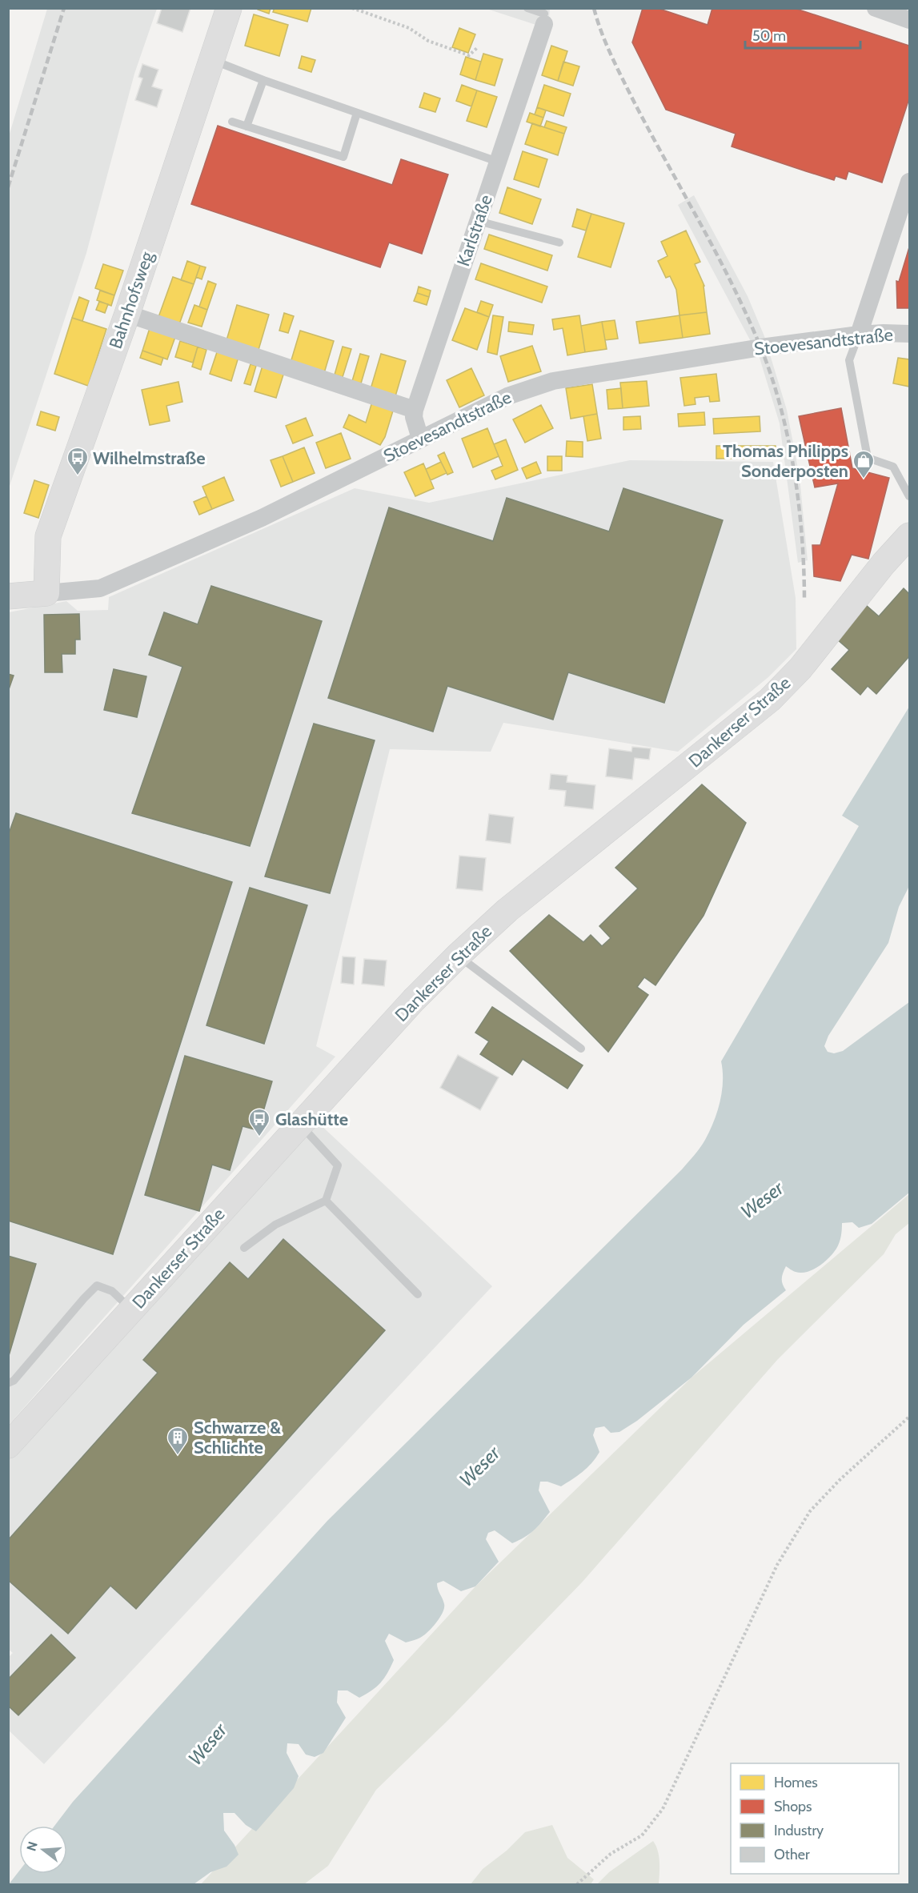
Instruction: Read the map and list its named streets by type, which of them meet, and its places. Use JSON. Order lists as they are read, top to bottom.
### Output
{
  "streets": {
    "main road": ["Bahnhofsweg", "Stoevesandtstraße", "Dankerser Straße"],
    "street": ["Karlstraße"]
  },
  "crossings": [
    ["Karlstraße", "Stoevesandtstraße"],
    ["Bahnhofsweg", "Stoevesandtstraße"]
  ],
  "water": ["Weser"],
  "places": {
    "bus stop": ["Wilhelmstraße", "Glashütte"],
    "shop": ["Thomas Philipps Sonderposten"],
    "building": ["Schwarze & Schlichte"]
  },
  "legend": [
    "Homes",
    "Shops",
    "Industry",
    "Other"
  ],
  "scale_bar": "50 m",
  "north": "left"
}
